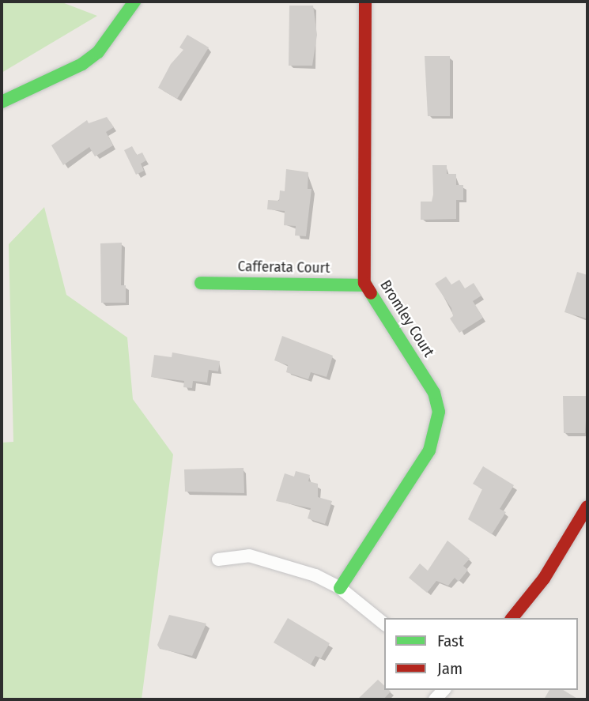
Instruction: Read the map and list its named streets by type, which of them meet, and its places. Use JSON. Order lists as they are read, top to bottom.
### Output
{
  "streets": {
    "street": ["Cafferata Court", "Bromley Court"]
  },
  "crossings": [
    ["Cafferata Court", "Bromley Court"]
  ],
  "legend": ["Fast", "Jam"]
}
